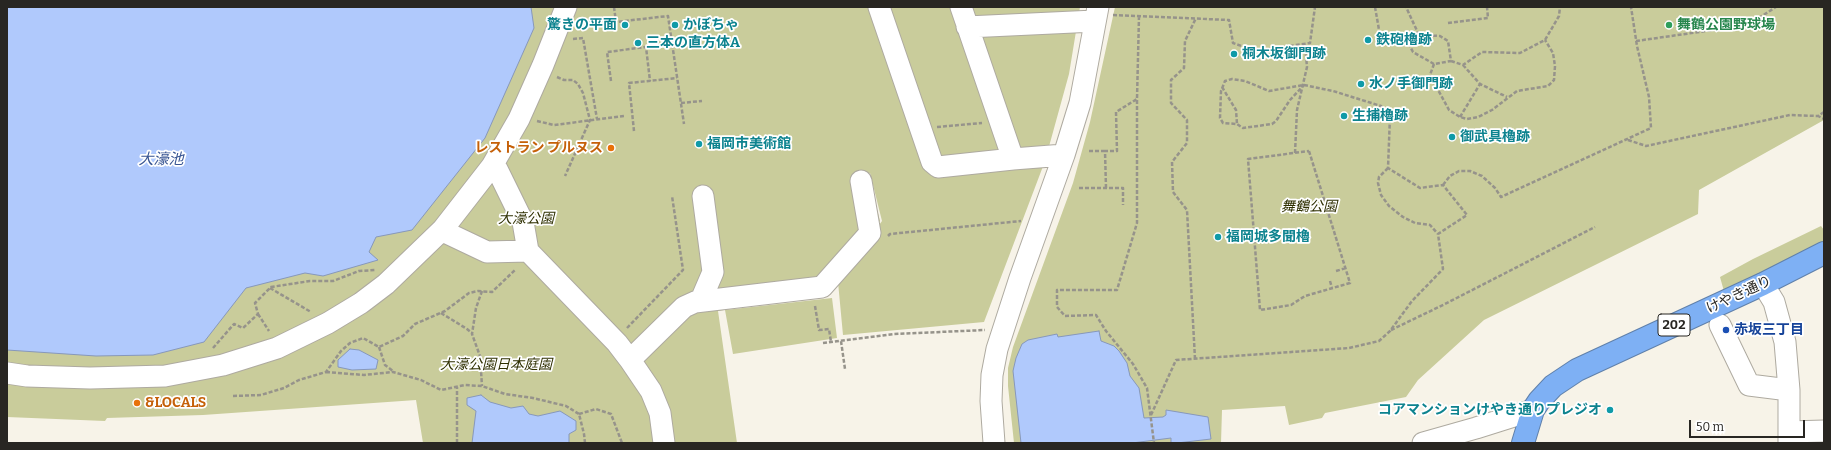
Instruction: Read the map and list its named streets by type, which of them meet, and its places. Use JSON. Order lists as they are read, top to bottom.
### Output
{
  "streets": {
    "highway": ["けやき通り", "202"]
  },
  "crossings": [
    ["けやき通り", "202"]
  ],
  "water": ["大濠池"],
  "parks": ["舞鶴公園", "大濠公園", "大濠公園日本庭園"],
  "places": [
    "驚きの平面",
    "かぼちゃ",
    "舞鶴公園野球場",
    "鉄砲櫓跡",
    "三本の直方体A",
    "桐木坂御門跡",
    "水ノ手御門跡",
    "生捕櫓跡",
    "御武具櫓跡",
    "福岡市美術館",
    "レストラン プルヌス",
    "福岡城多聞櫓",
    "赤坂三丁目",
    "&LOCALS",
    "コアマンションけやき通りプレジオ"
  ],
  "scale_bar": "50 m"
}
